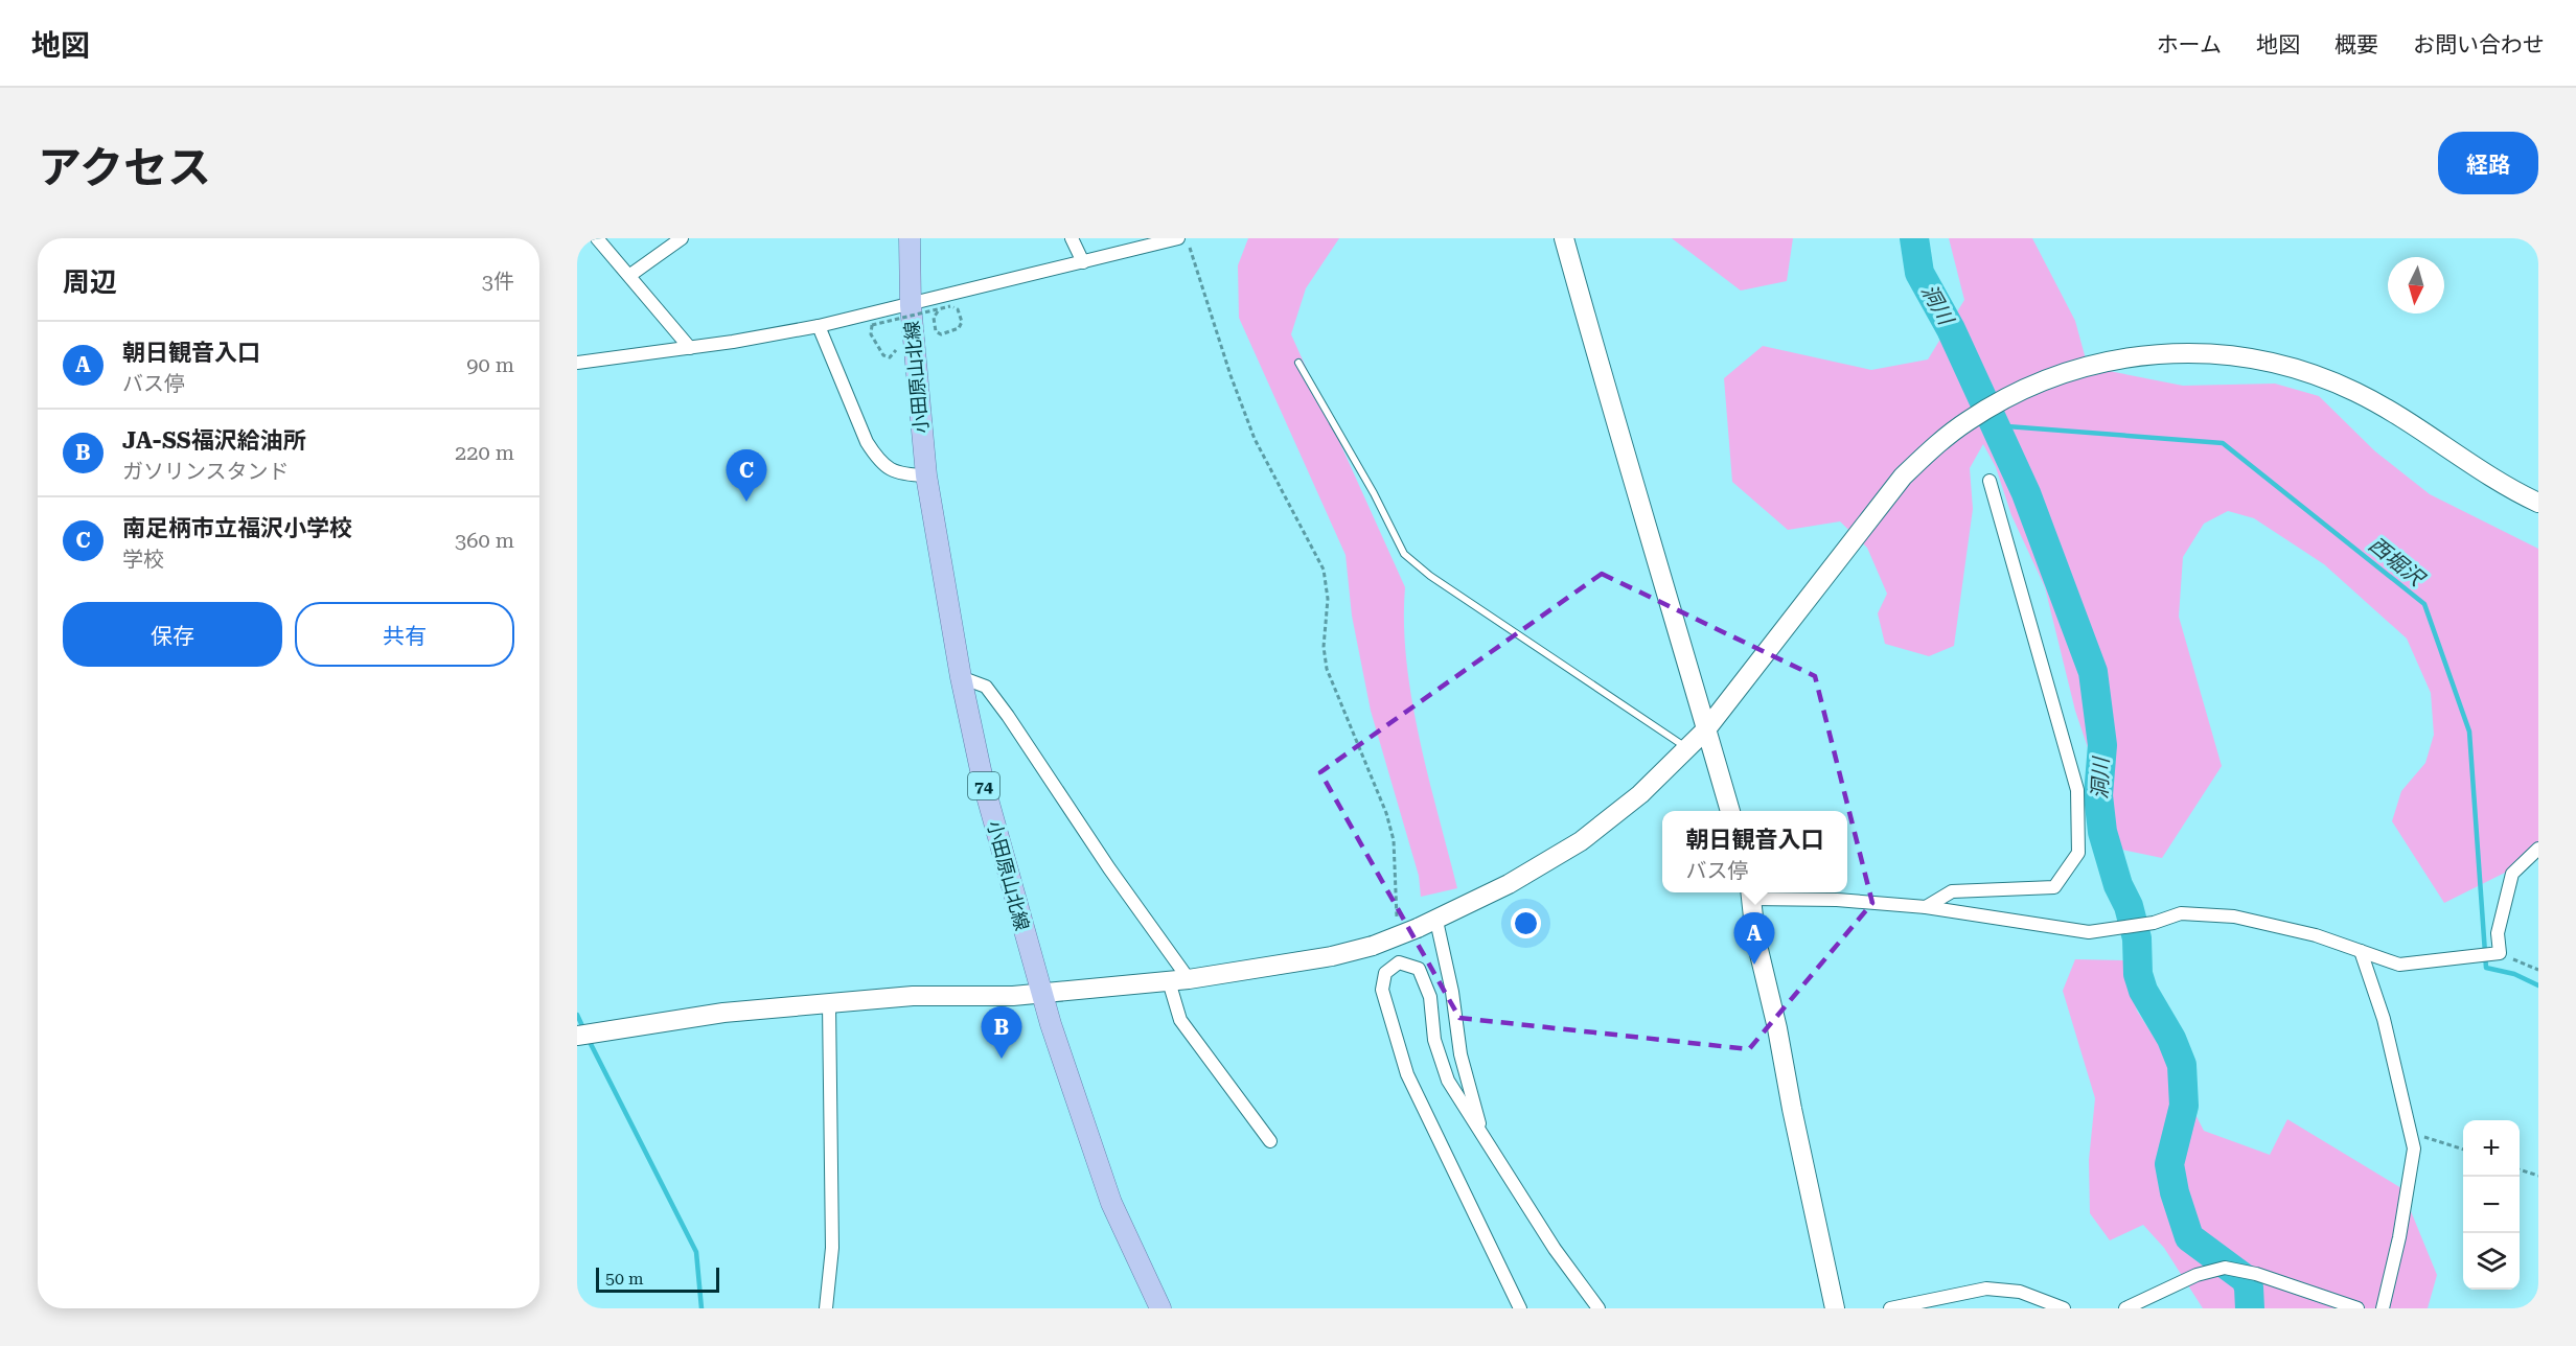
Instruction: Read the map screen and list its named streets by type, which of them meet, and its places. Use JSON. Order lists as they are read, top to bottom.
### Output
{
  "streets": {
    "main road": ["小田原山北線", "74"]
  },
  "water": ["洞川", "西堀沢"],
  "scale_bar": "50 m",
  "north": "bottom",
  "page": {
    "header": "地図",
    "nav": [
      "ホーム",
      "地図",
      "概要",
      "お問い合わせ"
    ],
    "title": "アクセス",
    "buttons": [
      "経路",
      ["保存", "共有"]
    ],
    "heading": ["周辺", "3件"],
    "list": [
      {
        "mark": "A",
        "name": "朝日観音入口",
        "note": "バス停",
        "value": "90 m"
      },
      {
        "mark": "B",
        "name": "JA-SS福沢給油所",
        "note": "ガソリンスタンド",
        "value": "220 m"
      },
      {
        "mark": "C",
        "name": "南足柄市立福沢小学校",
        "note": "学校",
        "value": "360 m"
      }
    ],
    "pins": ["C", "A", "B"],
    "popup": ["朝日観音入口", "バス停"],
    "map_buttons": ["+", "−"],
    "scale": "50 m"
  }
}
